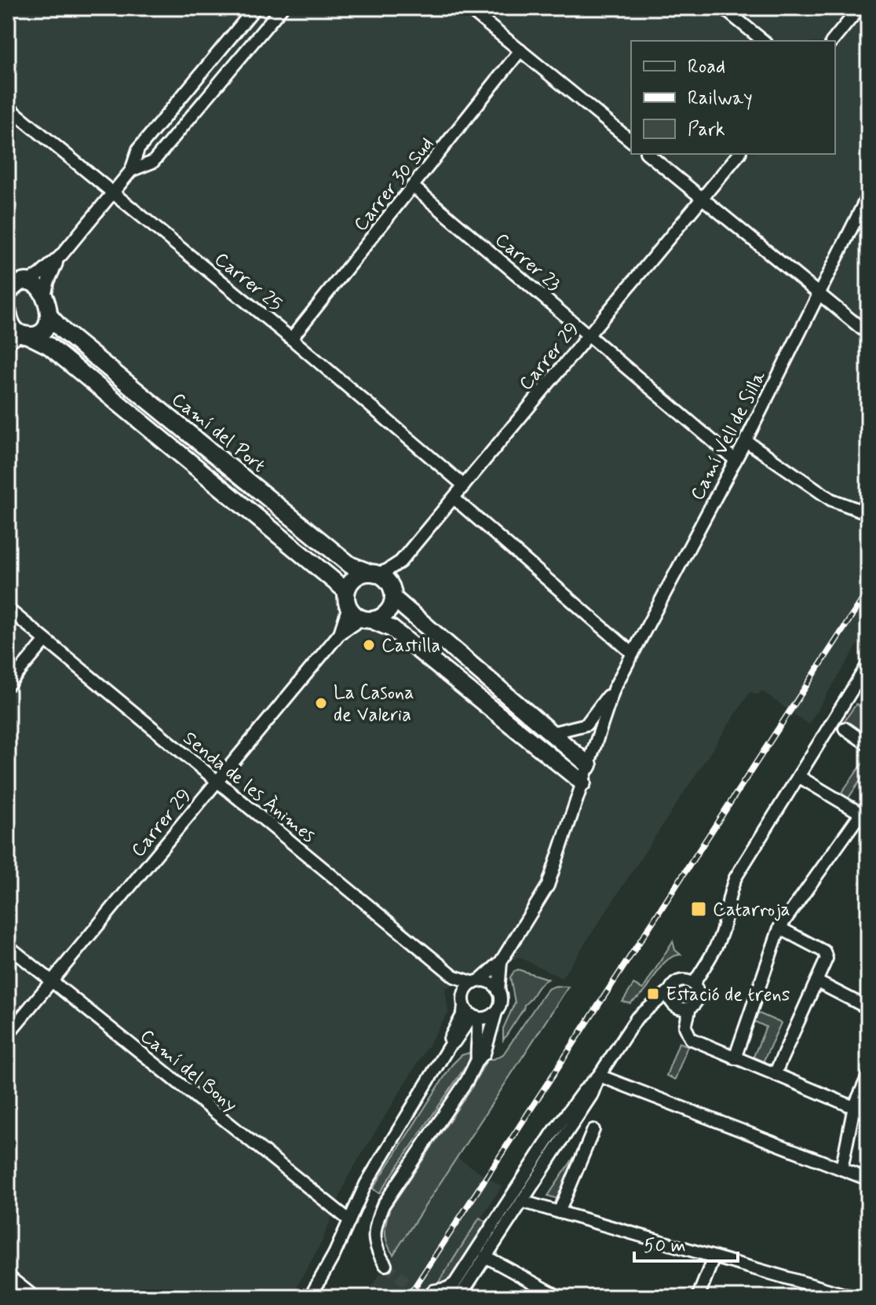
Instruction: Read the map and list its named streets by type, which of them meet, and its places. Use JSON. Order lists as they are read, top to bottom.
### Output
{
  "streets": {
    "street": [
      "Carrer 30 Sud",
      "Carrer 23",
      "Carrer 25",
      "Carrer 29",
      "Camí del Port",
      "Camí Vell de Silla",
      "Senda de les Ànimes",
      "Camí del Bony"
    ]
  },
  "crossings": [
    ["Carrer 30 Sud", "Carrer 23"],
    ["Carrer 30 Sud", "Carrer 25"],
    ["Carrer 23", "Carrer 29"],
    ["Carrer 23", "Camí Vell de Silla"],
    ["Carrer 25", "Carrer 29"],
    ["Carrer 29", "Camí del Port"],
    ["Carrer 29", "Senda de les Ànimes"],
    ["Carrer 29", "Camí del Bony"],
    ["Camí Vell de Silla", "Senda de les Ànimes"]
  ],
  "places": {
    "other": ["Castilla", "La Casona de Valeria"],
    "transit": ["Catarroja", "Estació de trens"]
  },
  "legend": ["Road", "Railway", "Park"],
  "scale_bar": "50 m"
}
